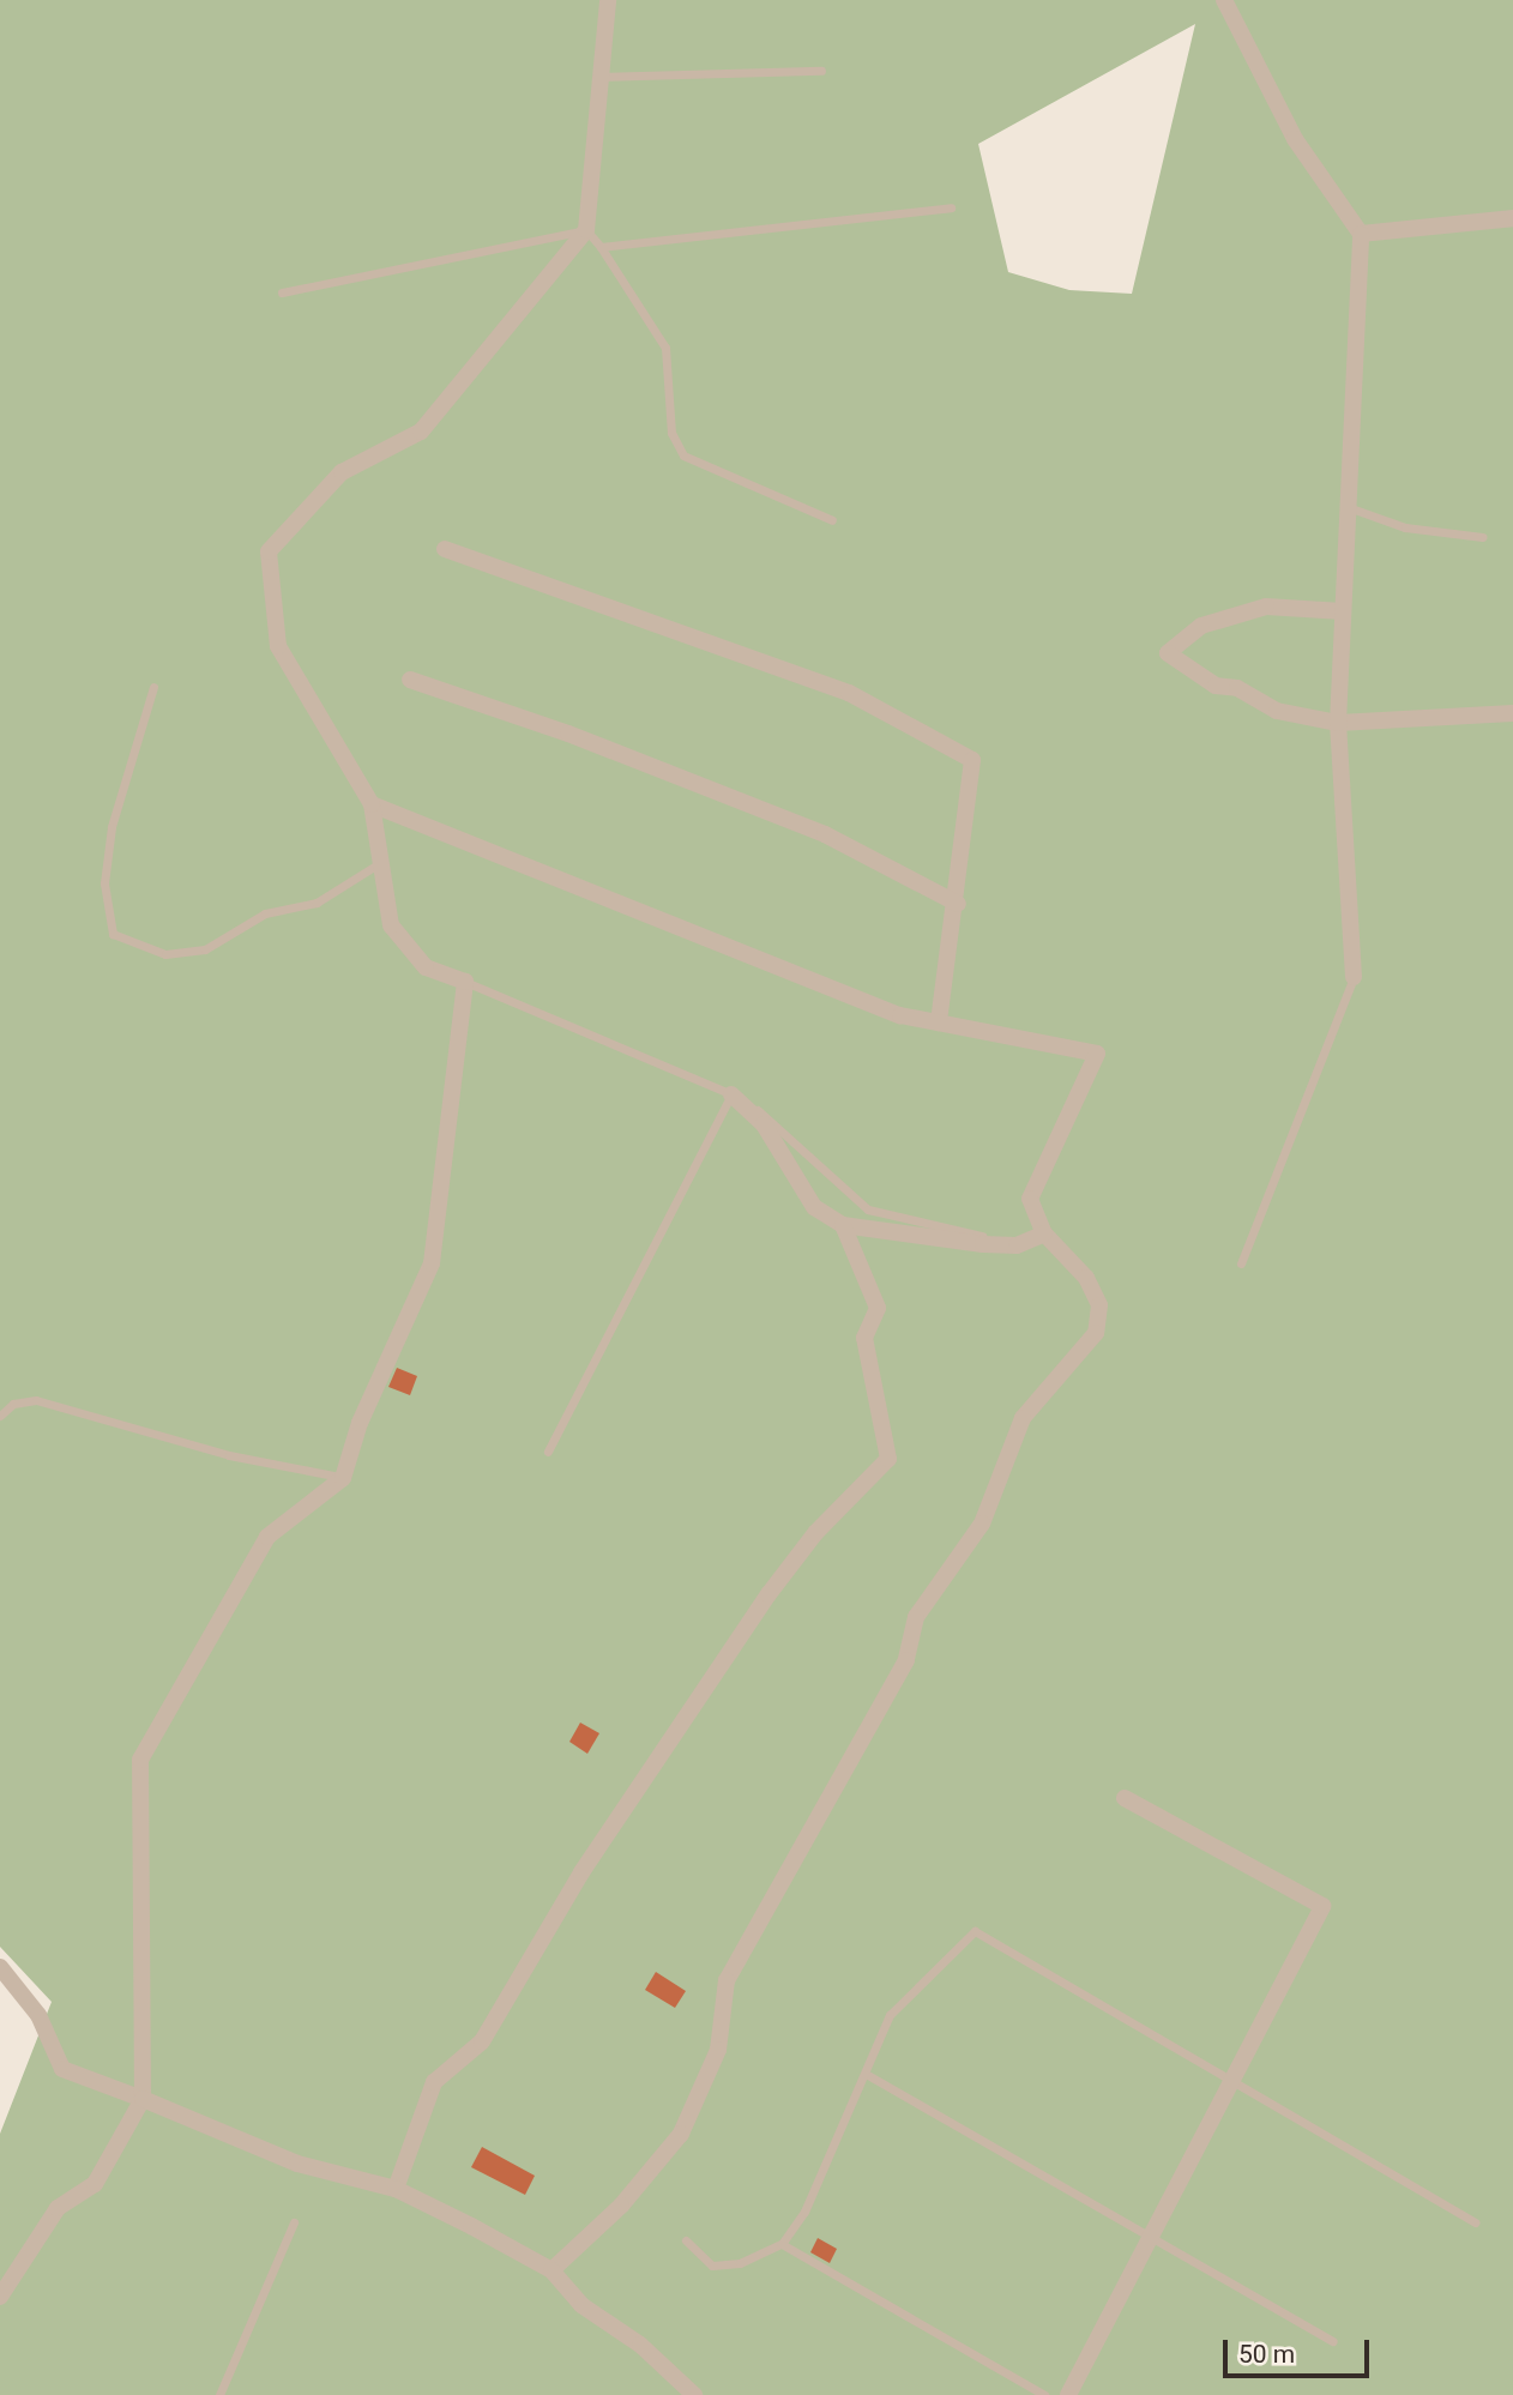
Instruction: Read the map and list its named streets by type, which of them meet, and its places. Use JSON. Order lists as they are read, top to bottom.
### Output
{
  "scale_bar": "50 m"
}
